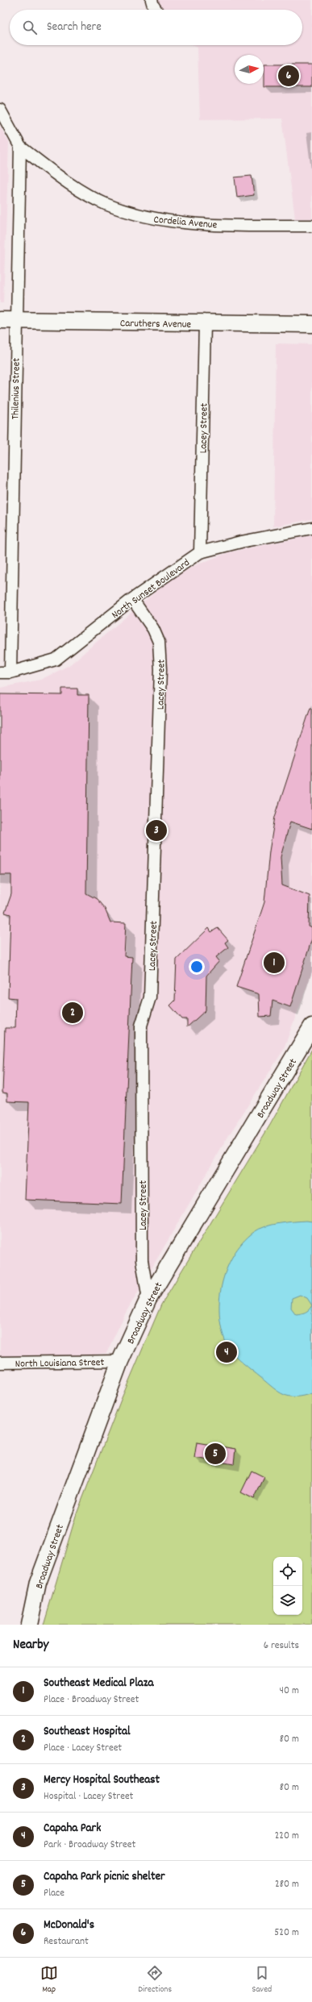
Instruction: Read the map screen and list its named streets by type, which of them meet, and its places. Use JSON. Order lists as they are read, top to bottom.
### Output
{
  "streets": {
    "main road": ["Caruthers Avenue", "Broadway Street"],
    "street": [
      "Cordelia Avenue",
      "Thilenius Street",
      "Lacey Street",
      "North Sunset Boulevard",
      "North Louisiana Street"
    ]
  },
  "crossings": [
    ["Cordelia Avenue", "Thilenius Street"],
    ["Caruthers Avenue", "Thilenius Street"],
    ["Caruthers Avenue", "Lacey Street"],
    ["Thilenius Street", "North Sunset Boulevard"],
    ["Lacey Street", "North Sunset Boulevard"],
    ["Lacey Street", "Broadway Street"],
    ["Broadway Street", "North Louisiana Street"]
  ],
  "north": "right",
  "page": {
    "search": "Search here",
    "pins": [
      "6",
      "3",
      "1",
      "2",
      "4",
      "5"
    ],
    "heading": ["Nearby", "6 results"],
    "list": [
      {
        "mark": "1",
        "name": "Southeast Medical Plaza",
        "note": "Place · Broadway Street",
        "value": "40 m"
      },
      {
        "mark": "2",
        "name": "Southeast Hospital",
        "note": "Place · Lacey Street",
        "value": "80 m"
      },
      {
        "mark": "3",
        "name": "Mercy Hospital Southeast",
        "note": "Hospital · Lacey Street",
        "value": "80 m"
      },
      {
        "mark": "4",
        "name": "Capaha Park",
        "note": "Park · Broadway Street",
        "value": "220 m"
      },
      {
        "mark": "5",
        "name": "Capaha Park picnic shelter",
        "note": "Place",
        "value": "280 m"
      },
      {
        "mark": "6",
        "name": "McDonald's",
        "note": "Restaurant",
        "value": "520 m"
      }
    ],
    "nav": ["Map", "Directions", "Saved"]
  }
}
